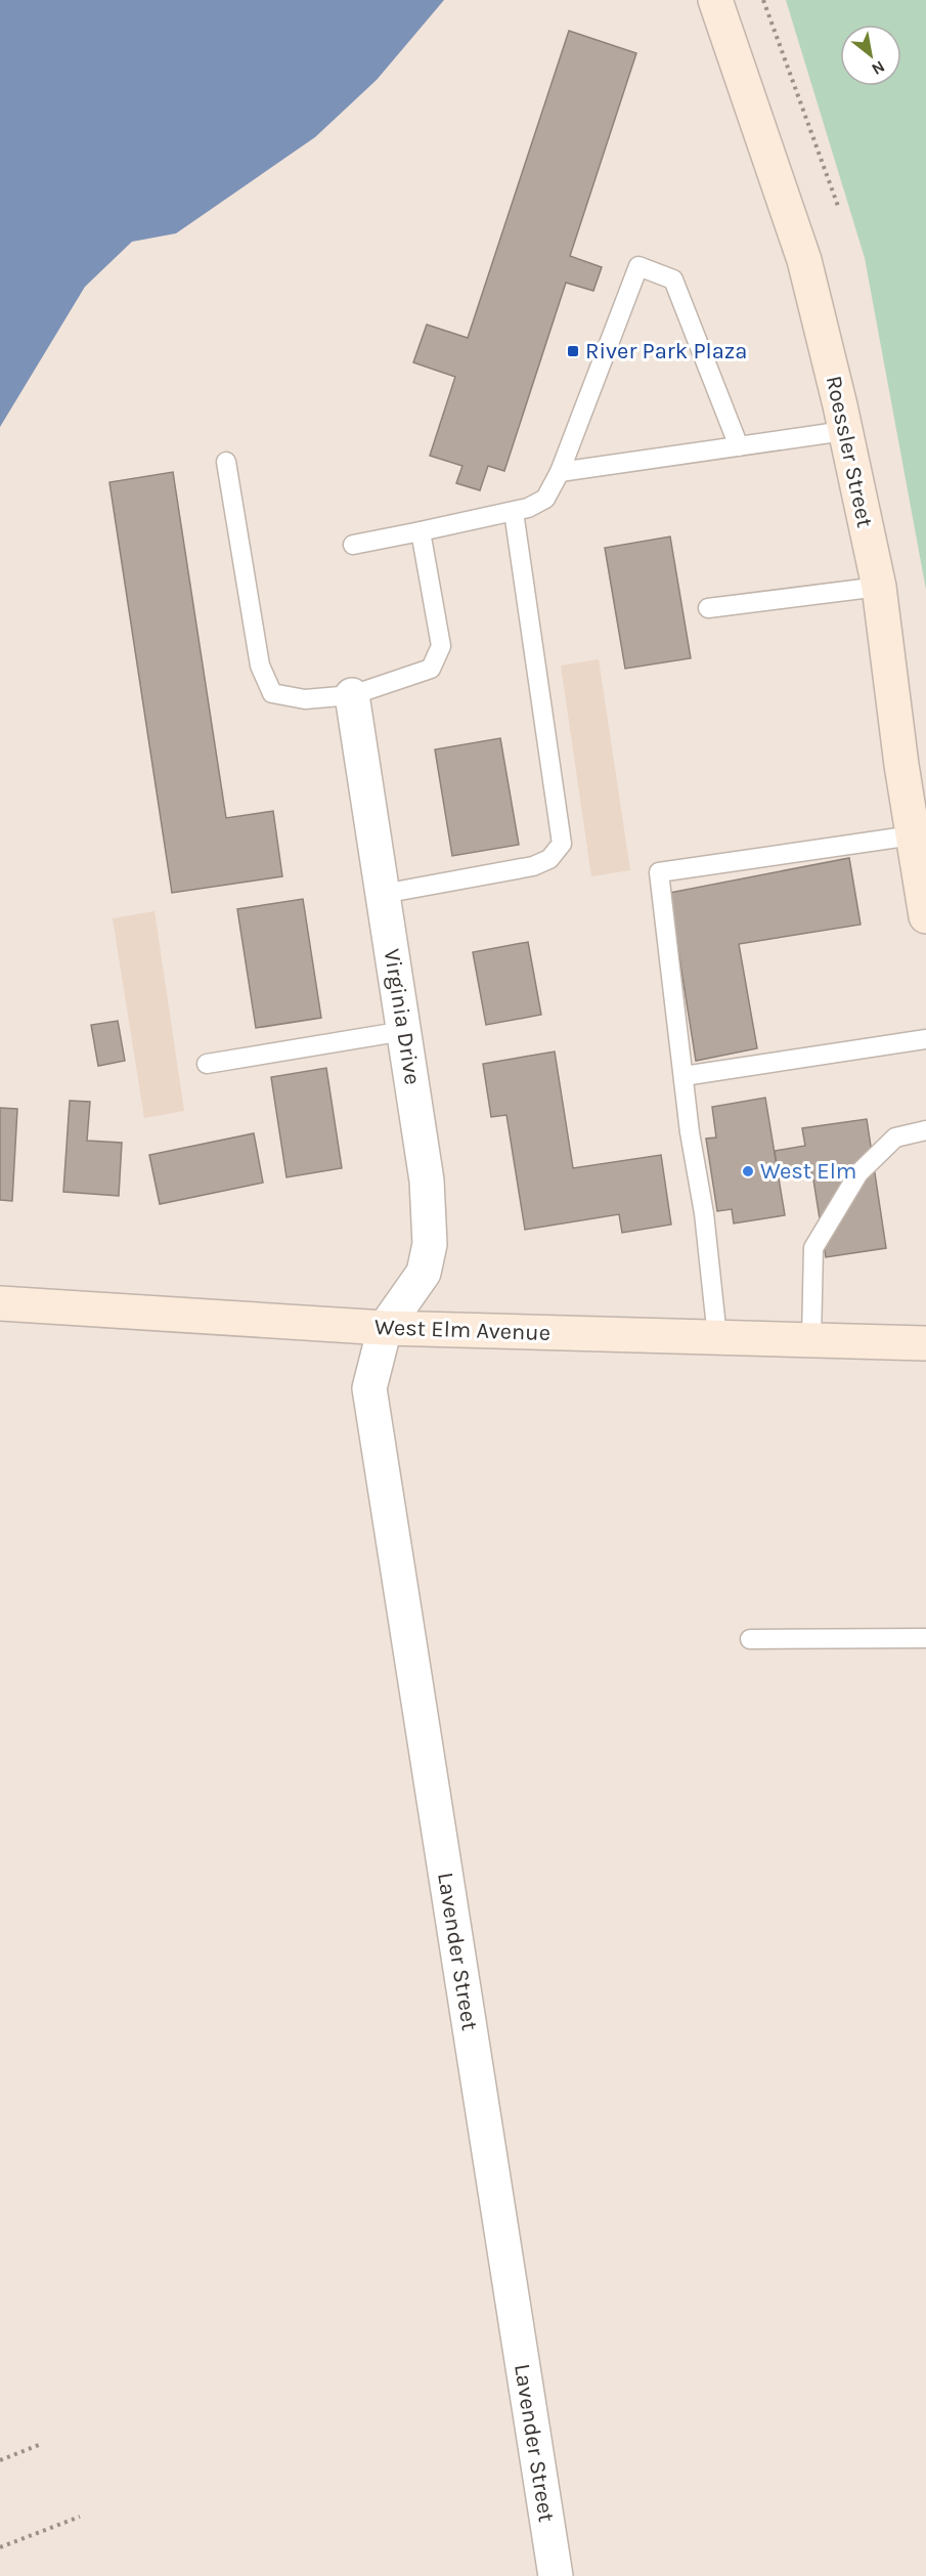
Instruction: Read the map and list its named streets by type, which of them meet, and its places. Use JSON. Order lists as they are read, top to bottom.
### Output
{
  "streets": {
    "street": [
      "Roessler Street",
      "Virginia Drive",
      "West Elm Avenue",
      "Lavender Street"
    ]
  },
  "crossings": [
    ["Virginia Drive", "West Elm Avenue"],
    ["Virginia Drive", "Lavender Street"],
    ["West Elm Avenue", "Lavender Street"]
  ],
  "places": {
    "transit": ["River Park Plaza"],
    "other": ["West Elm"]
  },
  "north": "bottom right"
}
